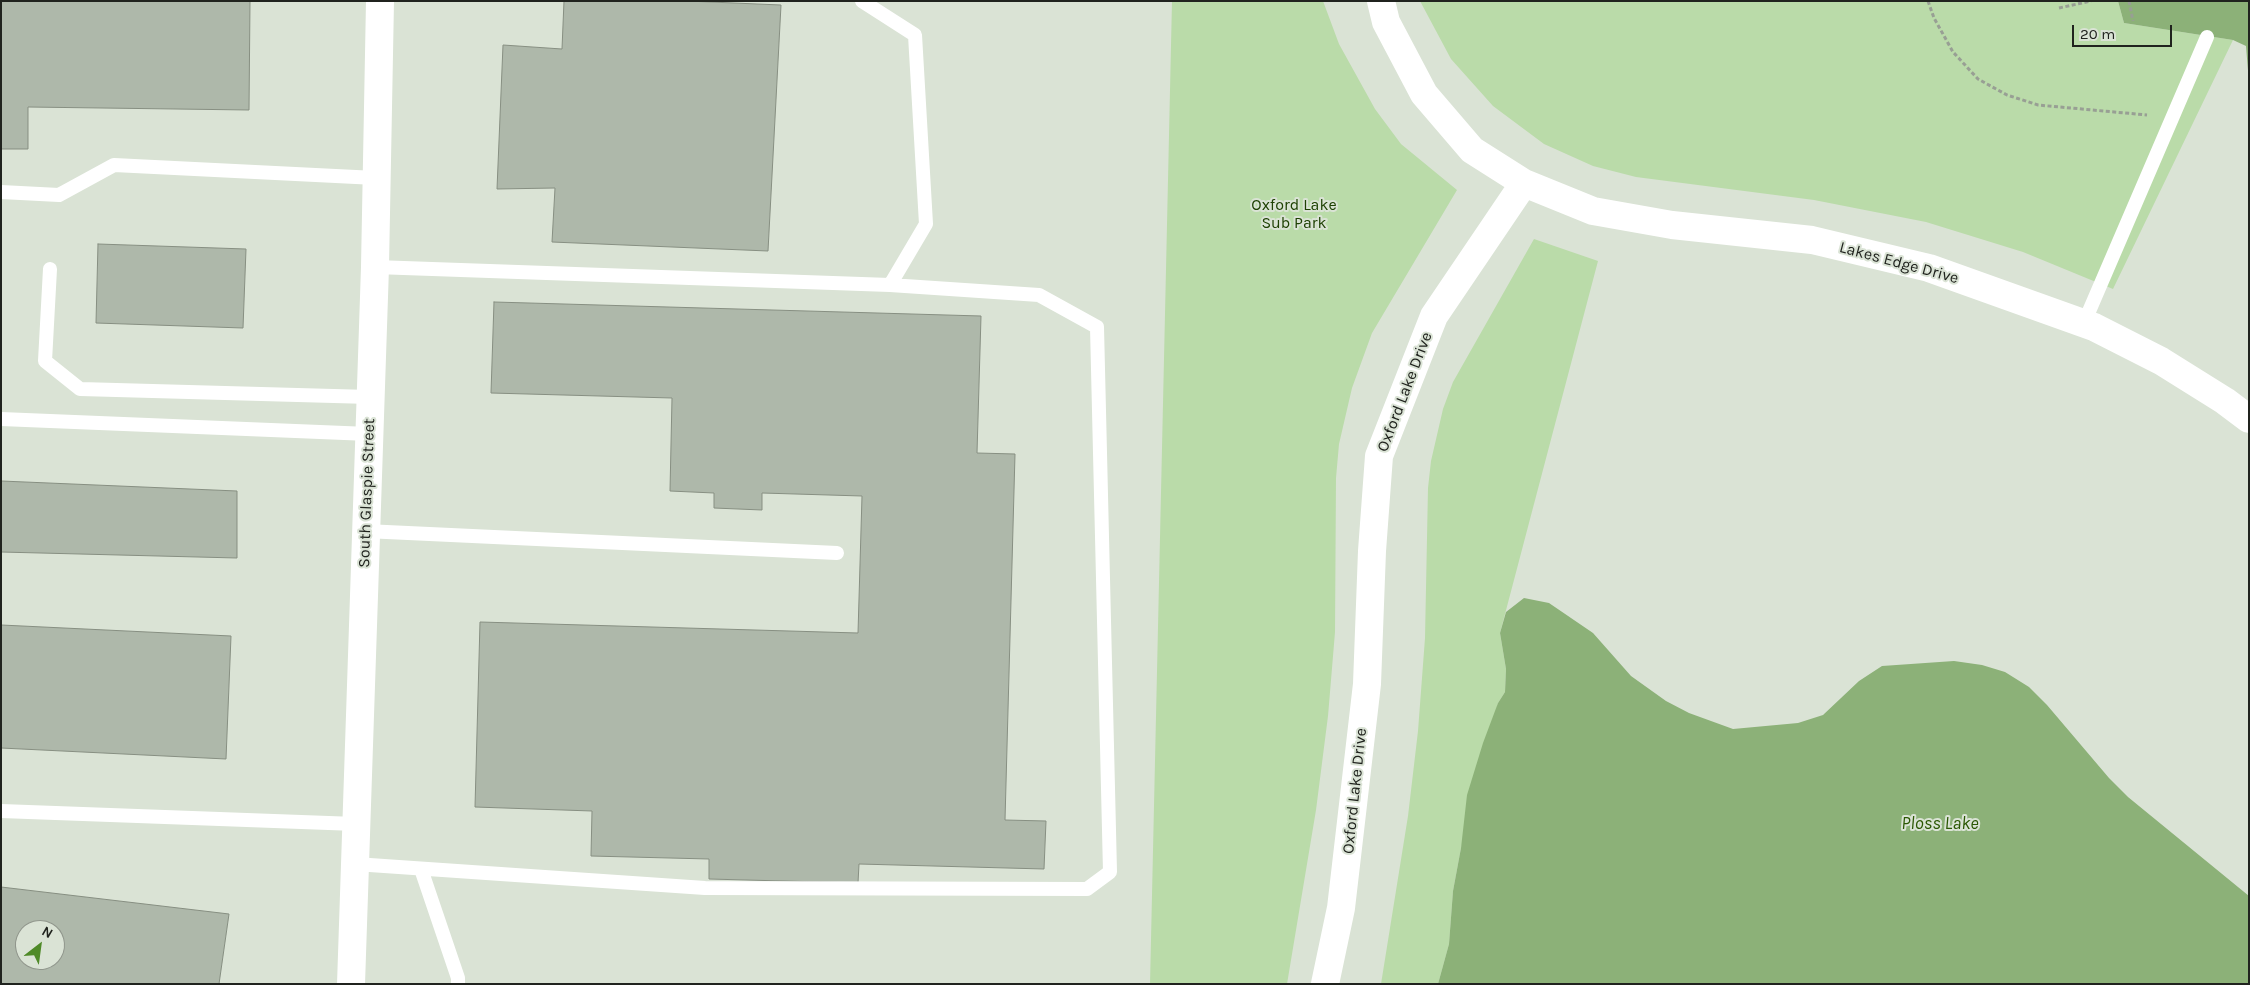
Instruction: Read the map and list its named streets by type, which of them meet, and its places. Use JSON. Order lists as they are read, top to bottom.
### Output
{
  "streets": {
    "street": ["Lakes Edge Drive", "Oxford Lake Drive", "South Glaspie Street"]
  },
  "crossings": [
    ["Lakes Edge Drive", "Oxford Lake Drive"]
  ],
  "water": ["Ploss Lake"],
  "parks": ["Oxford Lake Sub Park"],
  "scale_bar": "20 m",
  "north": "top right"
}
